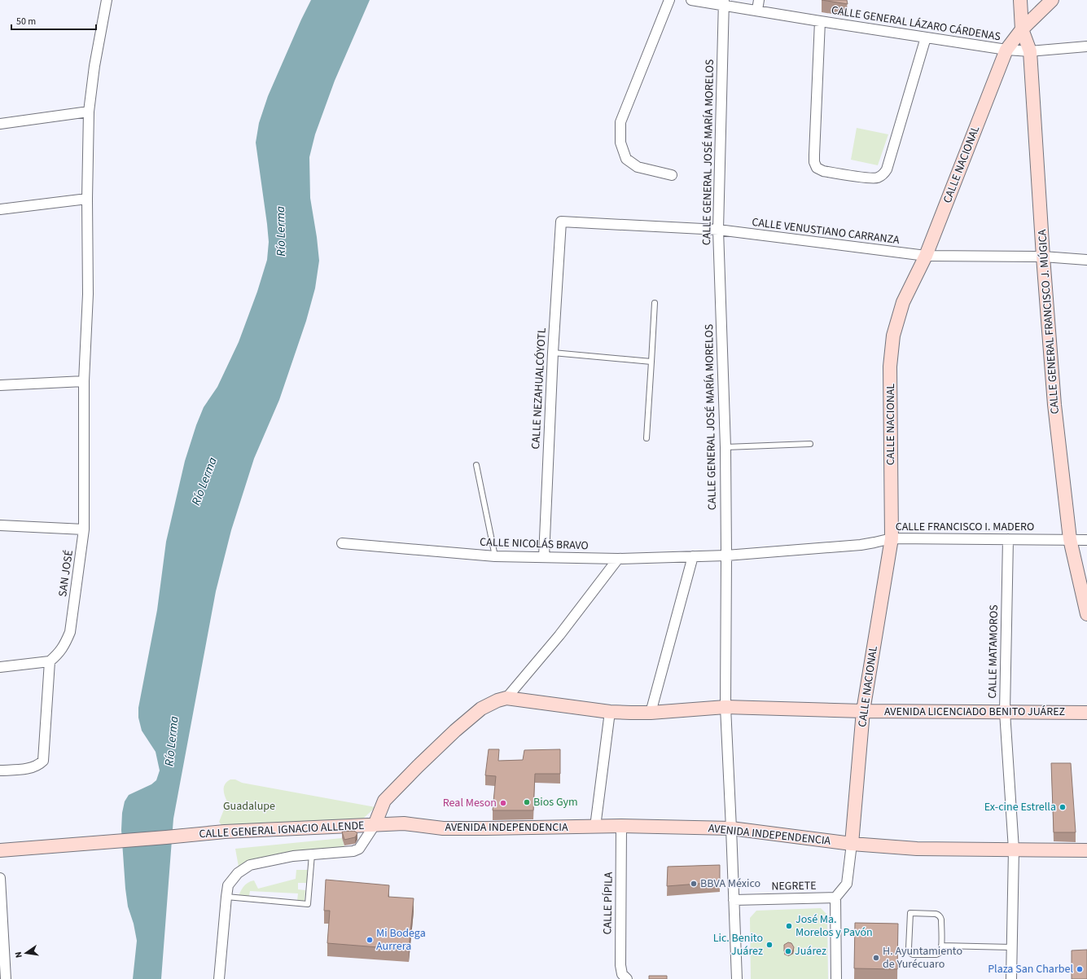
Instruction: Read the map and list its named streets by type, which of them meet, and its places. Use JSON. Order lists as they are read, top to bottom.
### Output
{
  "streets": {
    "street": [
      "CALLE GENERAL LÁZARO CÁRDENAS",
      "CALLE GENERAL JOSÉ MARÍA MORELOS",
      "CALLE NACIONAL",
      "CALLE VENUSTIANO CARRANZA",
      "CALLE GENERAL FRANCISCO J. MÚGICA",
      "CALLE NEZAHUALCÓYOTL",
      "CALLE FRANCISCO I. MADERO",
      "CALLE NICOLÁS BRAVO",
      "SAN JOSÉ",
      "CALLE MATAMOROS",
      "AVENIDA LICENCIADO BENITO JUÁREZ",
      "AVENIDA INDEPENDENCIA",
      "CALLE GENERAL IGNACIO ALLENDE",
      "NEGRETE",
      "CALLE PÍPILA"
    ]
  },
  "crossings": [
    ["CALLE GENERAL LÁZARO CÁRDENAS", "CALLE GENERAL JOSÉ MARÍA MORELOS"],
    ["CALLE GENERAL LÁZARO CÁRDENAS", "CALLE NACIONAL"],
    ["CALLE GENERAL LÁZARO CÁRDENAS", "CALLE GENERAL FRANCISCO J. MÚGICA"],
    ["CALLE GENERAL JOSÉ MARÍA MORELOS", "CALLE VENUSTIANO CARRANZA"],
    ["CALLE GENERAL JOSÉ MARÍA MORELOS", "CALLE FRANCISCO I. MADERO"],
    ["CALLE GENERAL JOSÉ MARÍA MORELOS", "CALLE NICOLÁS BRAVO"],
    ["CALLE GENERAL JOSÉ MARÍA MORELOS", "AVENIDA LICENCIADO BENITO JUÁREZ"],
    ["CALLE GENERAL JOSÉ MARÍA MORELOS", "AVENIDA INDEPENDENCIA"],
    ["CALLE GENERAL JOSÉ MARÍA MORELOS", "NEGRETE"],
    ["CALLE NACIONAL", "CALLE VENUSTIANO CARRANZA"],
    ["CALLE NACIONAL", "CALLE GENERAL FRANCISCO J. MÚGICA"],
    ["CALLE NACIONAL", "CALLE FRANCISCO I. MADERO"],
    ["CALLE NACIONAL", "AVENIDA LICENCIADO BENITO JUÁREZ"],
    ["CALLE NACIONAL", "AVENIDA INDEPENDENCIA"],
    ["CALLE VENUSTIANO CARRANZA", "CALLE GENERAL FRANCISCO J. MÚGICA"],
    ["CALLE VENUSTIANO CARRANZA", "CALLE NEZAHUALCÓYOTL"],
    ["CALLE GENERAL FRANCISCO J. MÚGICA", "CALLE FRANCISCO I. MADERO"],
    ["CALLE NEZAHUALCÓYOTL", "CALLE NICOLÁS BRAVO"],
    ["CALLE FRANCISCO I. MADERO", "CALLE NICOLÁS BRAVO"],
    ["CALLE FRANCISCO I. MADERO", "CALLE MATAMOROS"],
    ["CALLE NICOLÁS BRAVO", "CALLE GENERAL IGNACIO ALLENDE"],
    ["CALLE MATAMOROS", "AVENIDA LICENCIADO BENITO JUÁREZ"],
    ["CALLE MATAMOROS", "AVENIDA INDEPENDENCIA"],
    ["AVENIDA LICENCIADO BENITO JUÁREZ", "CALLE GENERAL IGNACIO ALLENDE"],
    ["AVENIDA INDEPENDENCIA", "CALLE GENERAL IGNACIO ALLENDE"],
    ["AVENIDA INDEPENDENCIA", "CALLE PÍPILA"]
  ],
  "water": ["Río Lerma"],
  "parks": ["Guadalupe"],
  "places": [
    "Bios Gym",
    "Real Meson",
    "Ex-cine Estrella",
    "BBVA México",
    "José Ma. Morelos y Pavón",
    "Mi Bodega Aurrera",
    "Lic. Benito Juárez",
    "Juárez",
    "H. Ayuntamiento de Yurécuaro",
    "Plaza San Charbel"
  ],
  "scale_bar": "50 m",
  "north": "left"
}
